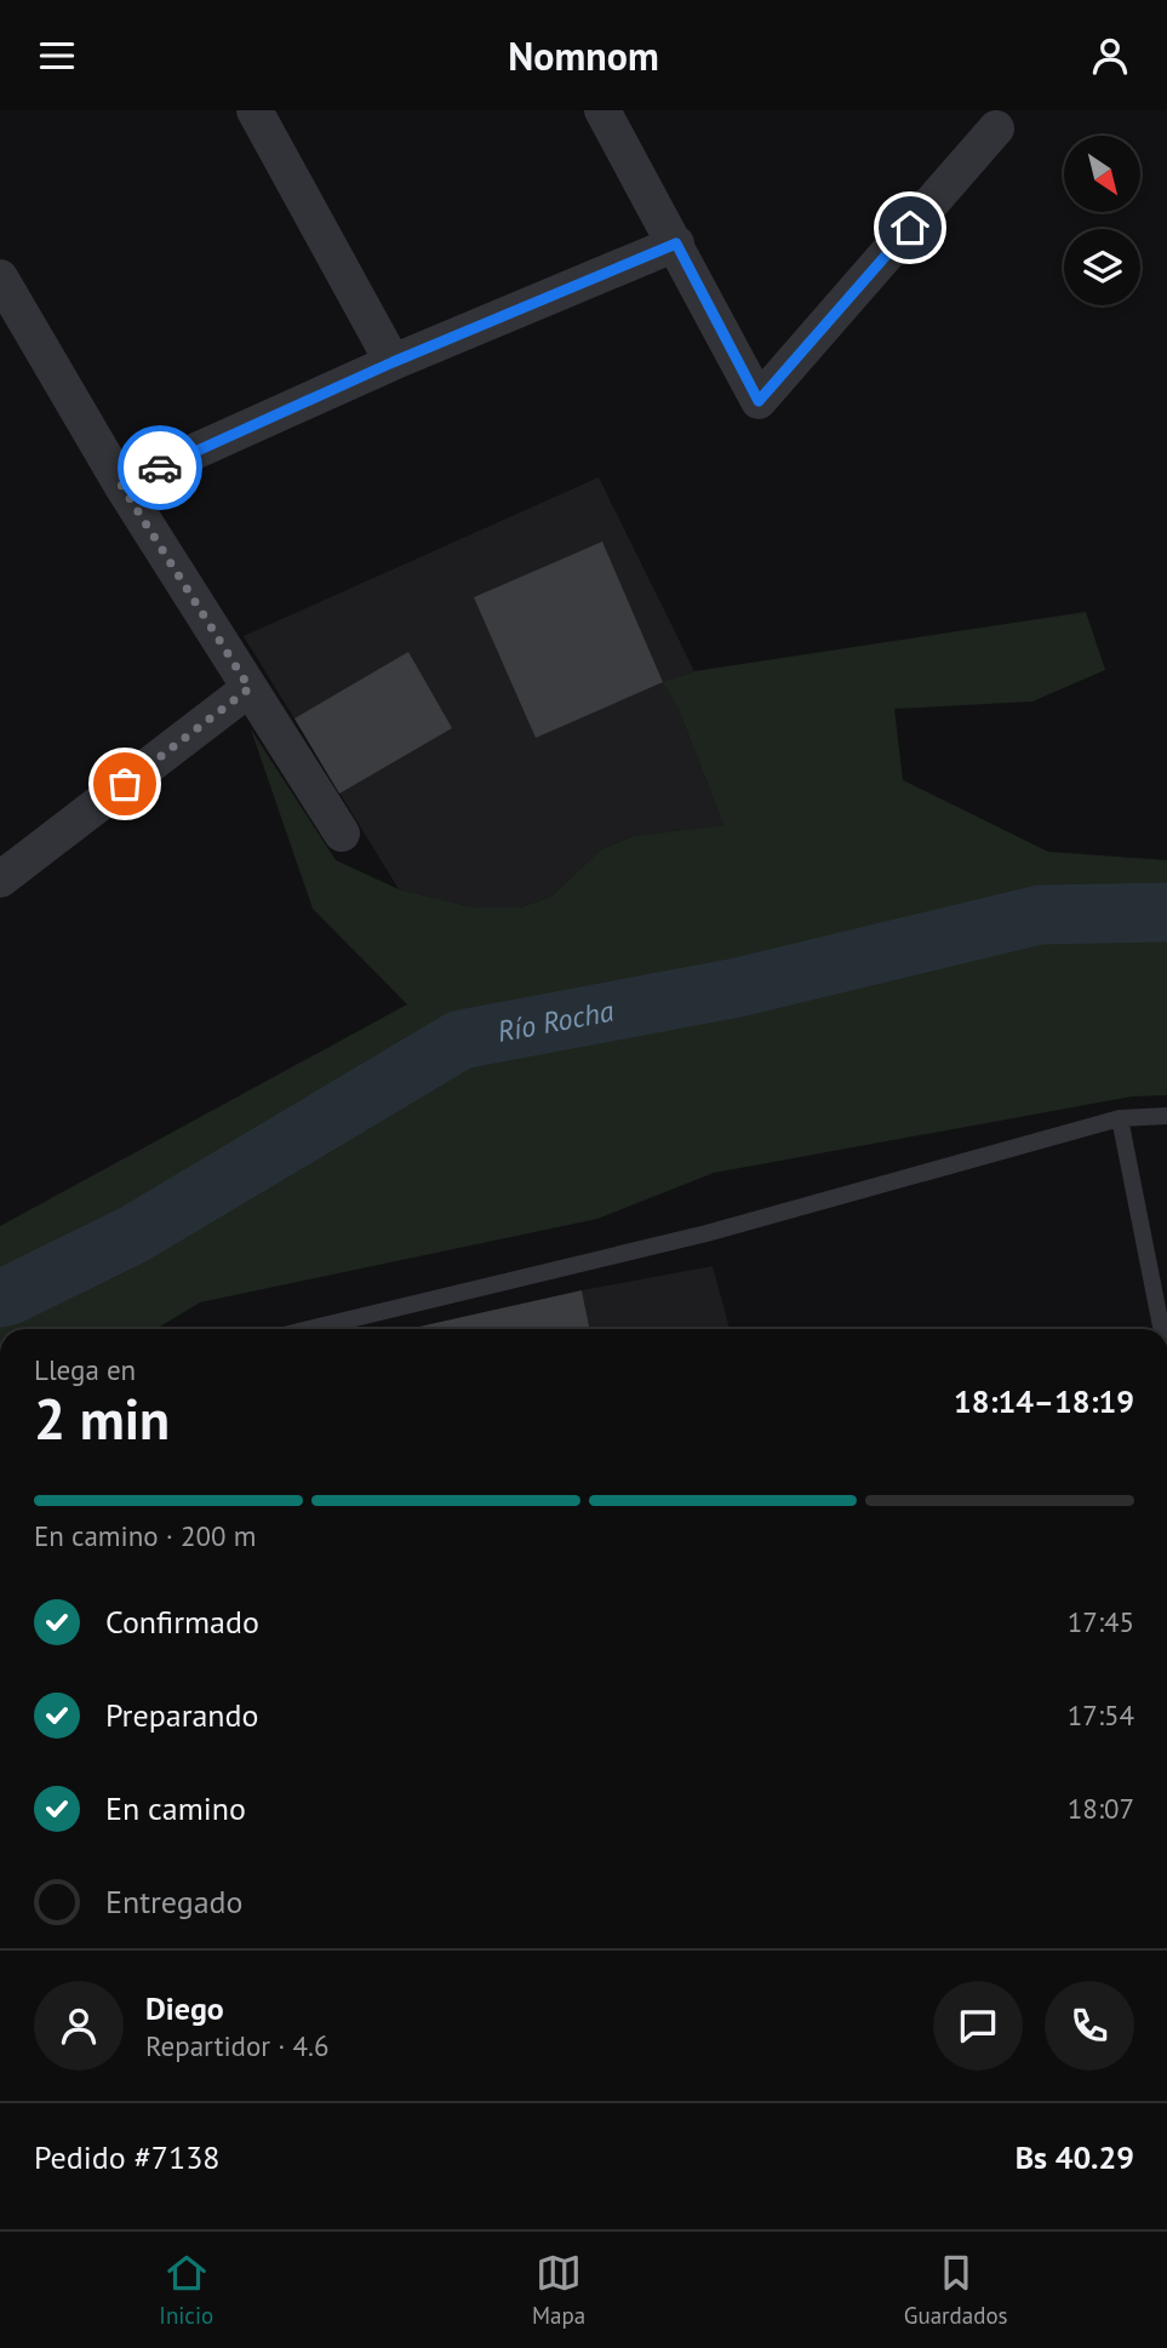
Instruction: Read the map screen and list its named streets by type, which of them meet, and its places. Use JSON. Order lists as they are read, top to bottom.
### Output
{
  "water": ["Río Rocha"],
  "north": "bottom right",
  "page": {
    "header": "Nomnom",
    "heading": ["2 min", "Llega en", "18:14–18:19"],
    "panel": [
      "Diego",
      "Repartidor · 4.6",
      "Pedido #7138",
      "Bs 40.29"
    ],
    "bar": "En camino · 200 m",
    "list": [
      ["Confirmado", "17:45"],
      ["Preparando", "17:54"],
      ["En camino", "18:07"],
      "Entregado"
    ],
    "tabs": ["Inicio", "Mapa", "Guardados"]
  }
}
